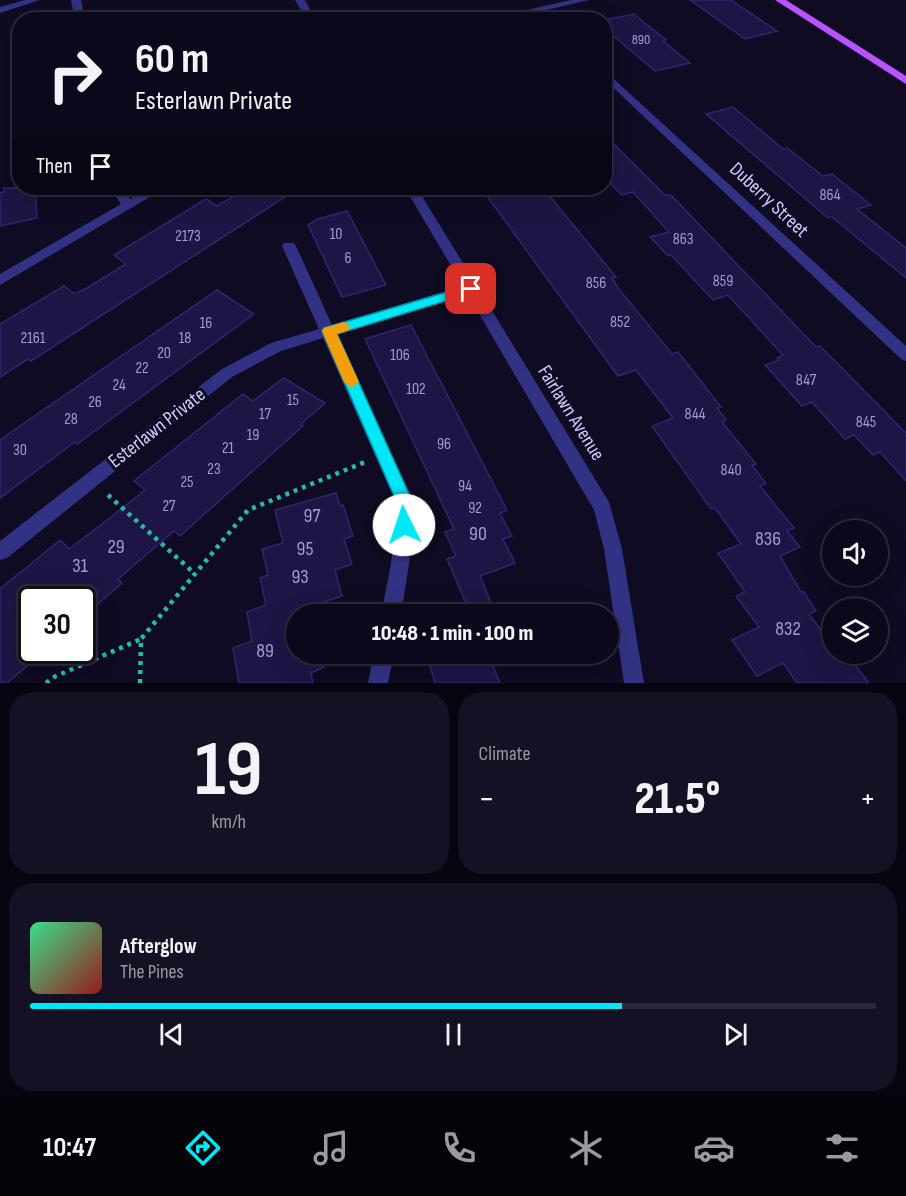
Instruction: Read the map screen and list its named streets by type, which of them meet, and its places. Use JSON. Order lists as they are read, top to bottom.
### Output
{
  "streets": {
    "street": ["Duberry Street", "Fairlawn Avenue", "Esterlawn Private"]
  },
  "crossings": [
    ["Fairlawn Avenue", "Esterlawn Private"]
  ],
  "house_numbers": [
    "890",
    "864",
    "10",
    "2173",
    "863",
    "6",
    "859",
    "856",
    "852",
    "16",
    "2161",
    "18",
    "20",
    "106",
    "22",
    "847",
    "24",
    "102",
    "15",
    "26",
    "17",
    "844",
    "28",
    "845",
    "19",
    "96",
    "21",
    "30",
    "23",
    "840",
    "25",
    "94",
    "27",
    "92",
    "97",
    "90",
    "836",
    "29",
    "95",
    "31",
    "93",
    "832",
    "89"
  ],
  "page": {
    "turn": ["60 m", "Esterlawn Private"],
    "then": "Then",
    "limit": "30",
    "trip": "10:48 · 1 min · 100 m",
    "tile": [
      ["19", "km/h"],
      "Climate"
    ],
    "heat": ["−", "21.5°", "+"],
    "song": ["Afterglow", "The Pines"],
    "tabs": "10:47"
  }
}
